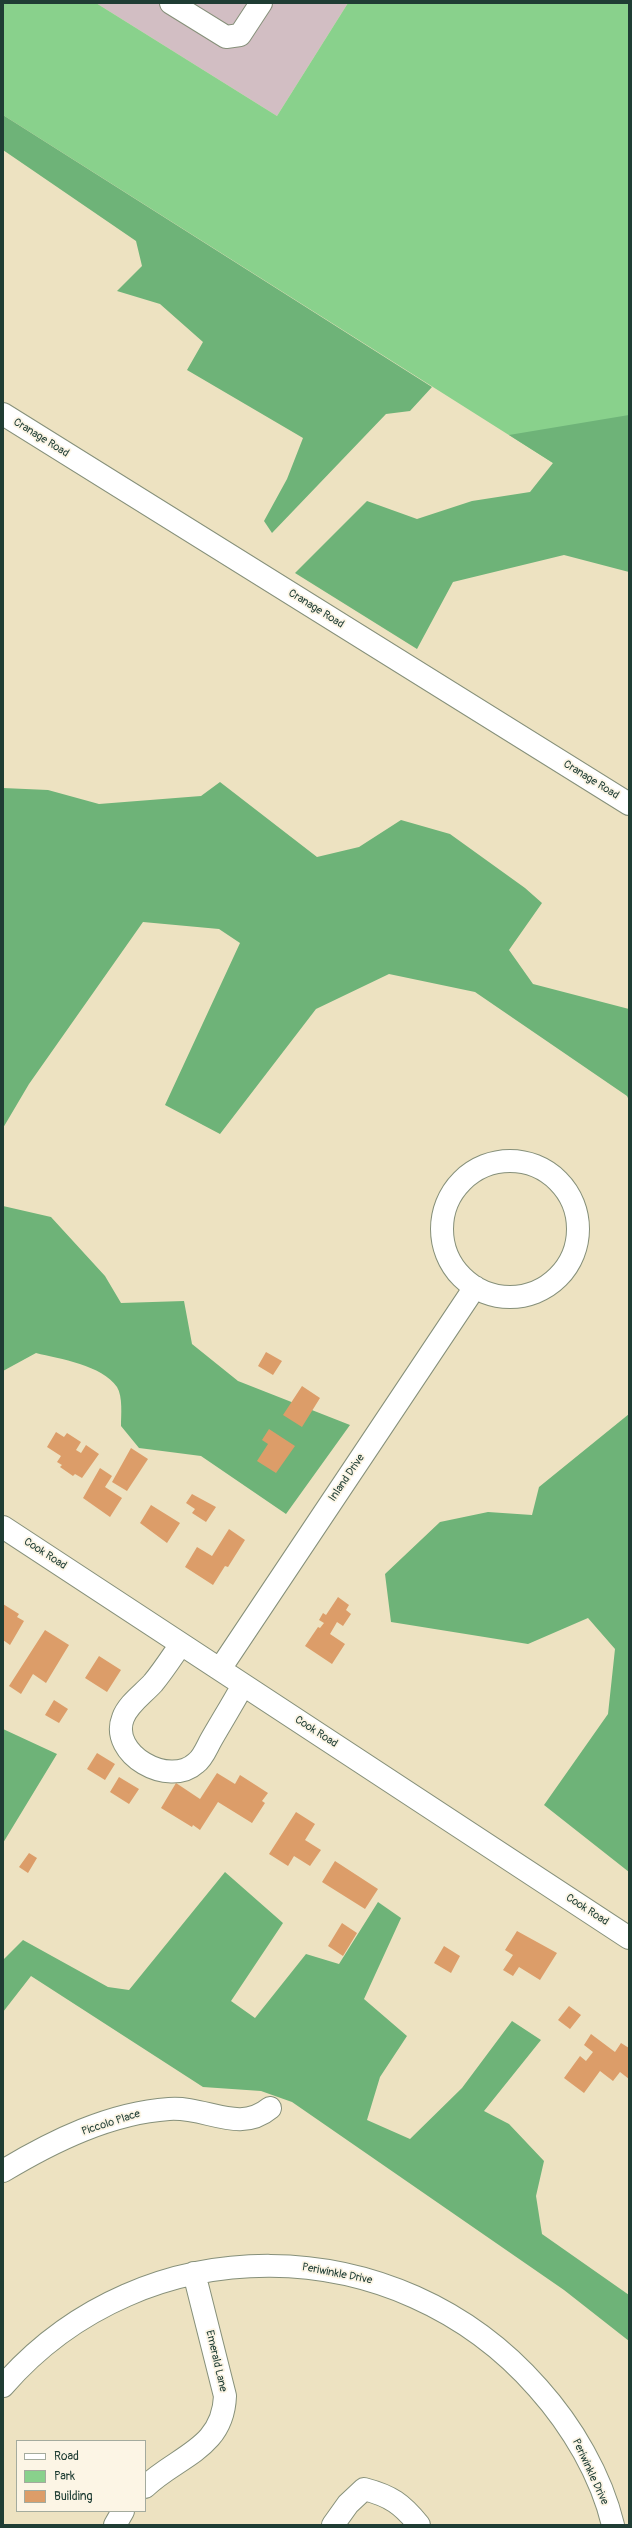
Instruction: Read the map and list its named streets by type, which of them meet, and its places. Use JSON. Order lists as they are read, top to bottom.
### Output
{
  "streets": {
    "street": [
      "Cranage Road",
      "Inland Drive",
      "Cook Road",
      "Piccolo Place",
      "Periwinkle Drive",
      "Emerald Lane"
    ]
  },
  "crossings": [
    ["Inland Drive", "Cook Road"],
    ["Periwinkle Drive", "Emerald Lane"]
  ],
  "legend": ["Road", "Park", "Building"]
}
